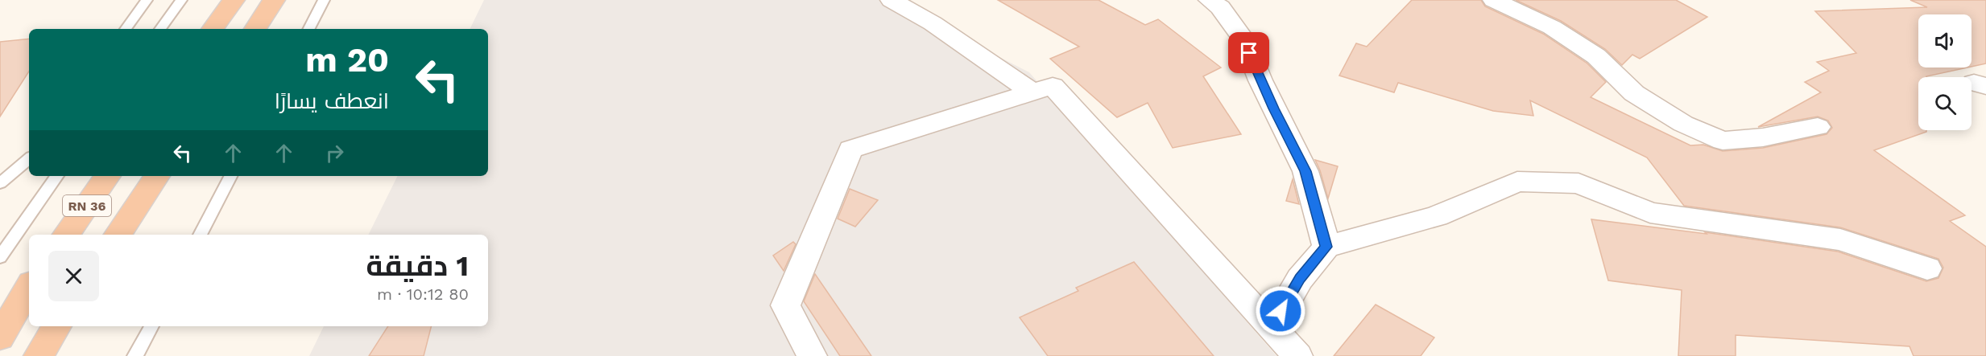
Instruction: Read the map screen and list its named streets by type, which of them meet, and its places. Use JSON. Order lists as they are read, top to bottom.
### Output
{
  "streets": {
    "highway": ["RN 36"]
  },
  "page": {
    "turn": ["20 m", "انعطف يسارًا"],
    "heading": ["1 دقيقة", "80 m · 10:12"]
  }
}
